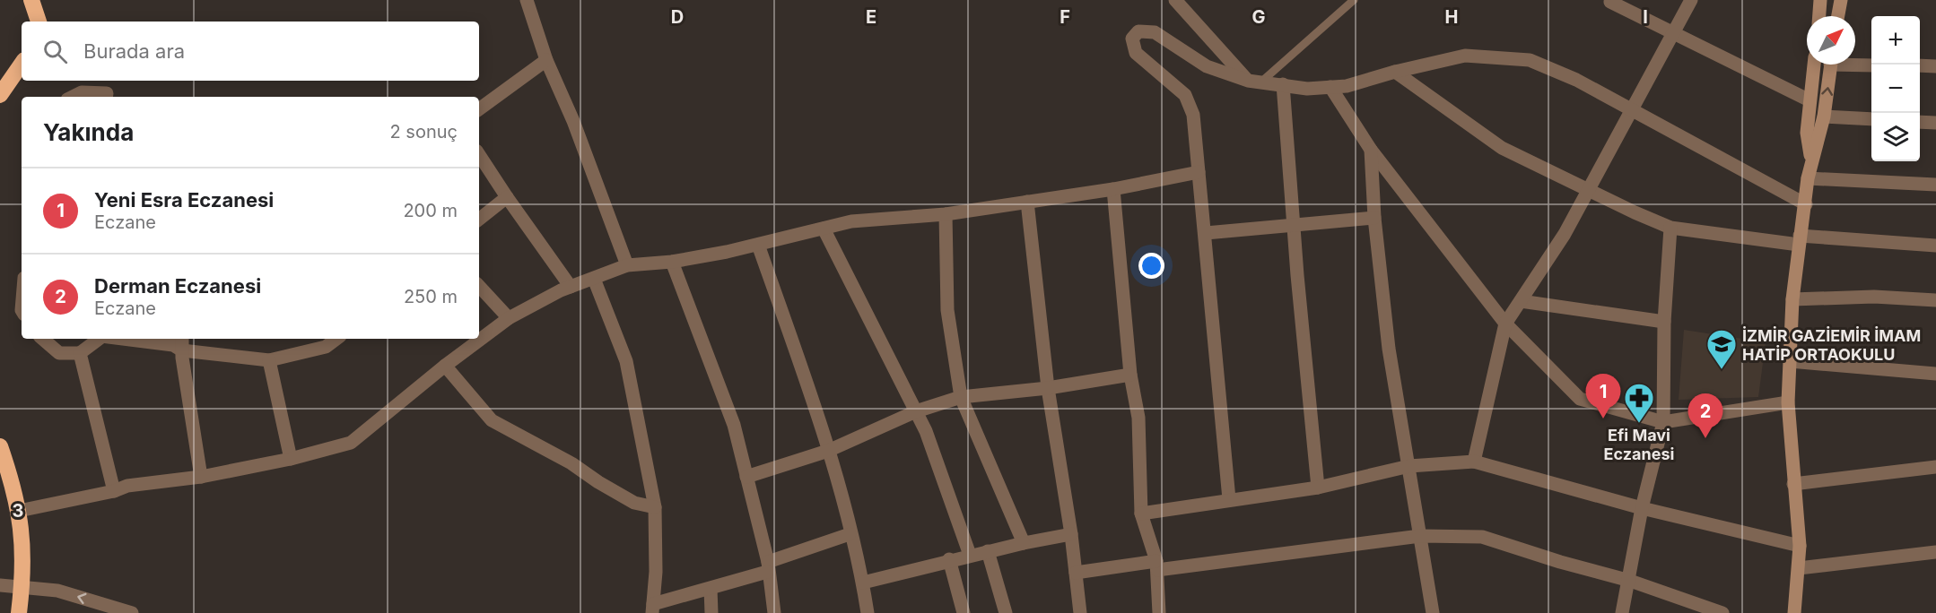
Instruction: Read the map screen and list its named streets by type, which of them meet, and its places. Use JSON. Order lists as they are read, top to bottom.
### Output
{
  "places": {
    "school or university": ["İZMİR GAZİEMİR İMAM HATİP ORTAOKULU"],
    "pharmacy": ["Efi Mavi Eczanesi"]
  },
  "north": "top right",
  "page": {
    "map_buttons": ["+", "−"],
    "search": "Burada ara",
    "heading": ["Yakında", "2 sonuç"],
    "list": [
      {
        "mark": "1",
        "name": "Yeni Esra Eczanesi",
        "note": "Eczane",
        "value": "200 m"
      },
      {
        "mark": "2",
        "name": "Derman Eczanesi",
        "note": "Eczane",
        "value": "250 m"
      }
    ],
    "pins": ["1", "2"]
  },
  "grid": {
    "columns": [
      "D",
      "E",
      "F",
      "G",
      "H",
      "I"
    ],
    "rows": ["3"]
  }
}
